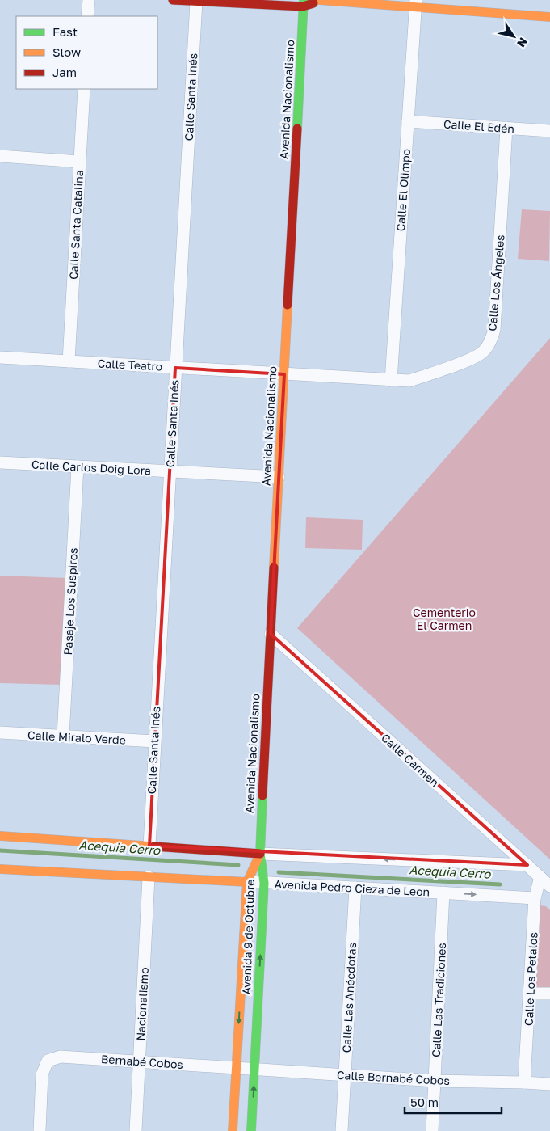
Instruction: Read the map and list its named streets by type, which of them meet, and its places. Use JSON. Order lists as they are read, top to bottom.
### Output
{
  "streets": {
    "street": [
      "Calle Santa Inés",
      "Avenida Nacionalismo",
      "Calle El Edén",
      "Calle El Olimpo",
      "Calle Santa Catalina",
      "Calle Los Ángeles",
      "Calle Teatro",
      "Calle Carlos Doig Lora",
      "Pasaje Los Suspiros",
      "Calle Miralo Verde",
      "Calle Carmen",
      "Avenida Pedro Cieza de Leon",
      "Avenida 9 de Octubre",
      "Calle Los Petalos",
      "Calle Las Anécdotas",
      "Calle Las Tradiciones",
      "Nacionalismo",
      "Bernabé Cobos",
      "Calle Bernabé Cobos"
    ]
  },
  "crossings": [
    ["Calle Santa Inés", "Calle Teatro"],
    ["Calle Santa Inés", "Calle Carlos Doig Lora"],
    ["Calle Santa Inés", "Calle Miralo Verde"],
    ["Avenida Nacionalismo", "Calle Los Ángeles"],
    ["Avenida Nacionalismo", "Calle Teatro"],
    ["Avenida Nacionalismo", "Calle Carlos Doig Lora"],
    ["Avenida Nacionalismo", "Calle Carmen"],
    ["Avenida Nacionalismo", "Avenida 9 de Octubre"],
    ["Calle El Edén", "Calle El Olimpo"],
    ["Calle El Edén", "Calle Los Ángeles"],
    ["Calle El Olimpo", "Calle Los Ángeles"],
    ["Calle Santa Catalina", "Calle Teatro"],
    ["Calle Los Ángeles", "Calle Teatro"],
    ["Calle Carlos Doig Lora", "Pasaje Los Suspiros"],
    ["Pasaje Los Suspiros", "Calle Miralo Verde"],
    ["Calle Carmen", "Calle Los Petalos"],
    ["Avenida Pedro Cieza de Leon", "Avenida 9 de Octubre"],
    ["Avenida Pedro Cieza de Leon", "Calle Los Petalos"],
    ["Avenida Pedro Cieza de Leon", "Calle Las Anécdotas"],
    ["Avenida Pedro Cieza de Leon", "Calle Las Tradiciones"],
    ["Avenida Pedro Cieza de Leon", "Nacionalismo"],
    ["Avenida 9 de Octubre", "Bernabé Cobos"],
    ["Avenida 9 de Octubre", "Calle Bernabé Cobos"],
    ["Calle Los Petalos", "Calle Bernabé Cobos"],
    ["Calle Las Anécdotas", "Calle Bernabé Cobos"],
    ["Calle Las Tradiciones", "Calle Bernabé Cobos"],
    ["Nacionalismo", "Bernabé Cobos"],
    ["Bernabé Cobos", "Calle Bernabé Cobos"]
  ],
  "water": ["Acequia Cerro"],
  "parks": ["Cementerio El Carmen"],
  "legend": ["Fast", "Slow", "Jam"],
  "scale_bar": "50 m",
  "north": "bottom right"
}
